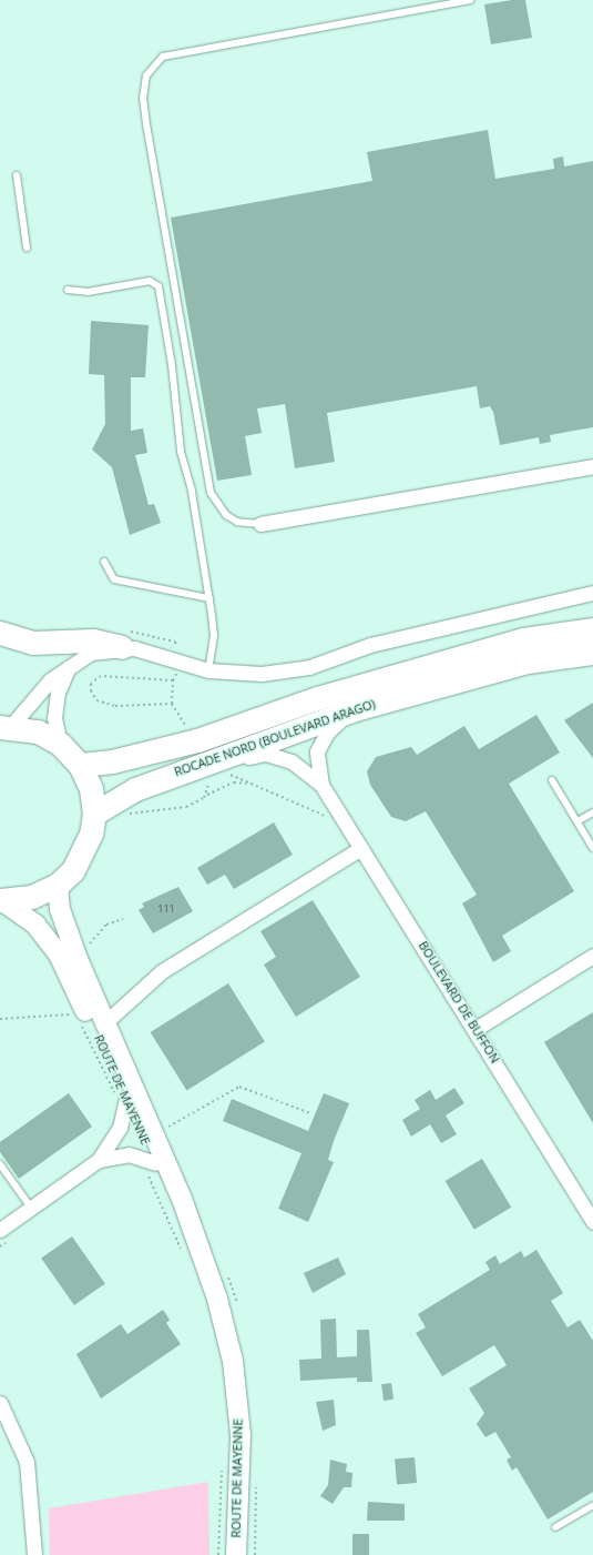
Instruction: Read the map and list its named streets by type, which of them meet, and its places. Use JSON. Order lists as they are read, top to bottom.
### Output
{
  "streets": {
    "main road": ["ROCADE NORD (BOULEVARD ARAGO)", "ROUTE DE MAYENNE"],
    "street": ["BOULEVARD DE BUFFON"]
  },
  "house_numbers": ["111"]
}
